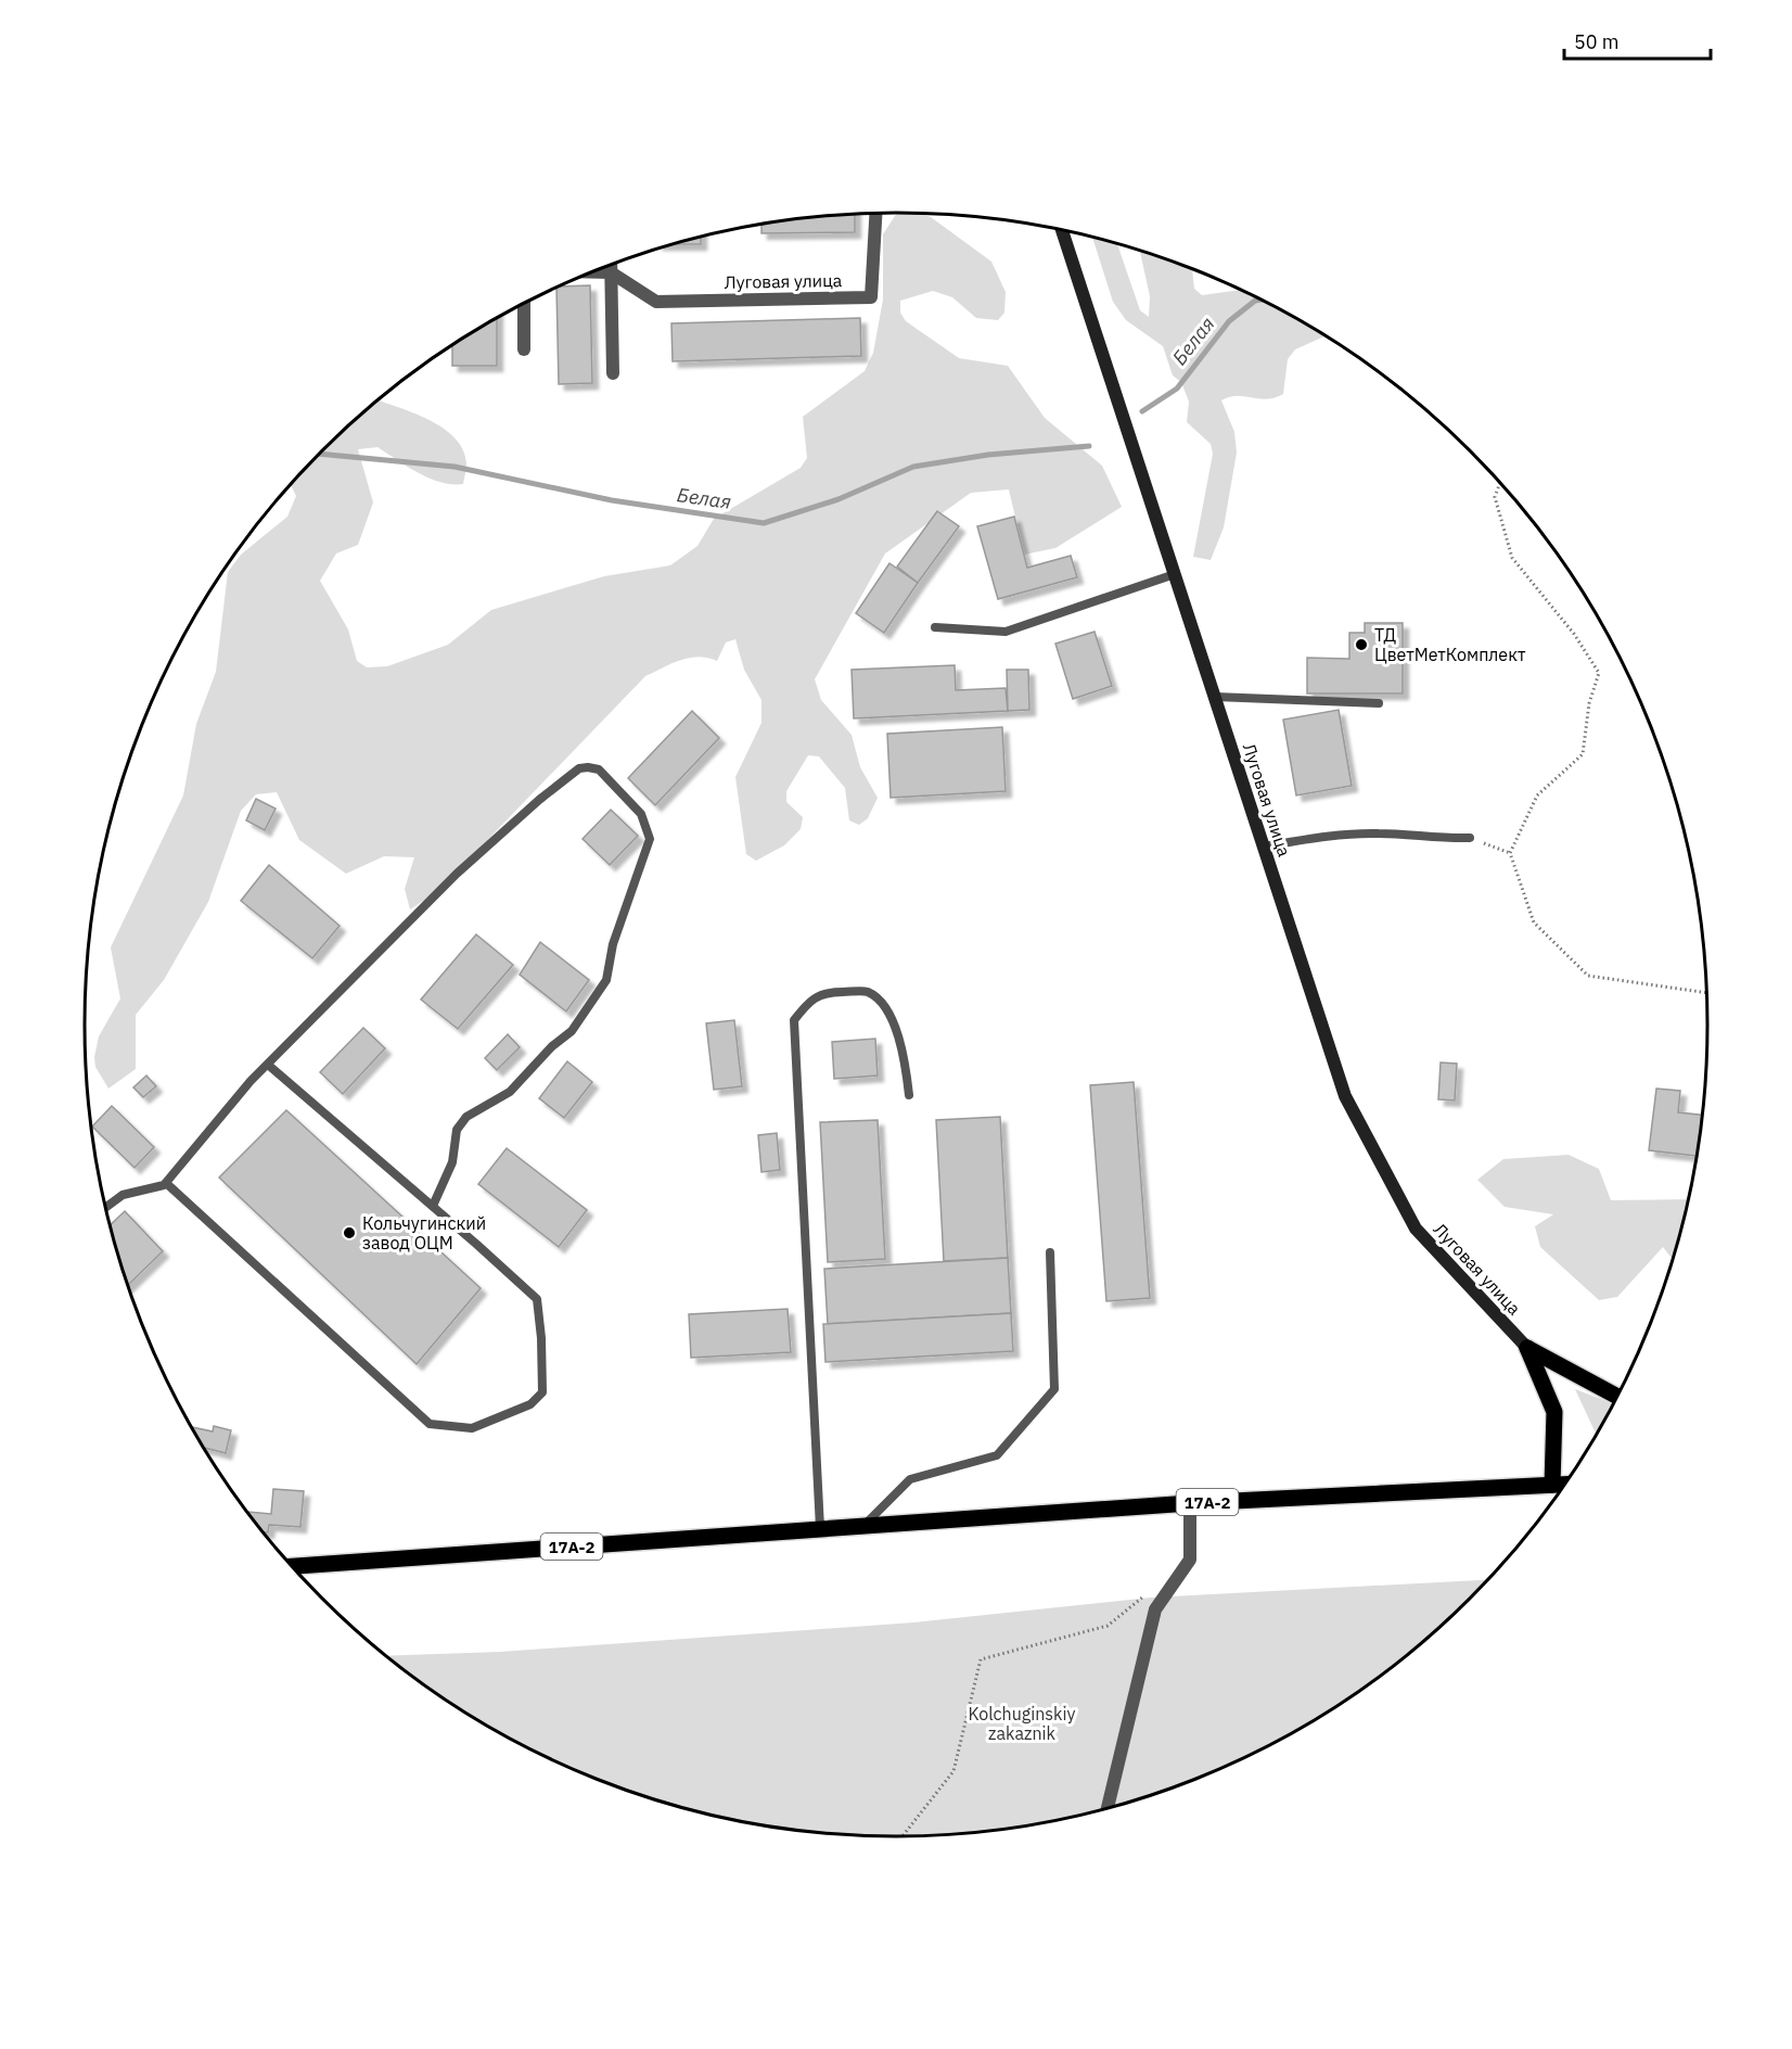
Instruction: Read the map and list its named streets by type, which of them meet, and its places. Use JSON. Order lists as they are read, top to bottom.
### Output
{
  "streets": {
    "main road": ["17А-2"],
    "street": ["Луговая улица"]
  },
  "water": ["Белая"],
  "parks": ["Kolchuginskiy zakaznik"],
  "places": ["ТД ЦветМетКомплект", "Кольчугинский завод ОЦМ"],
  "scale_bar": "50 m"
}
